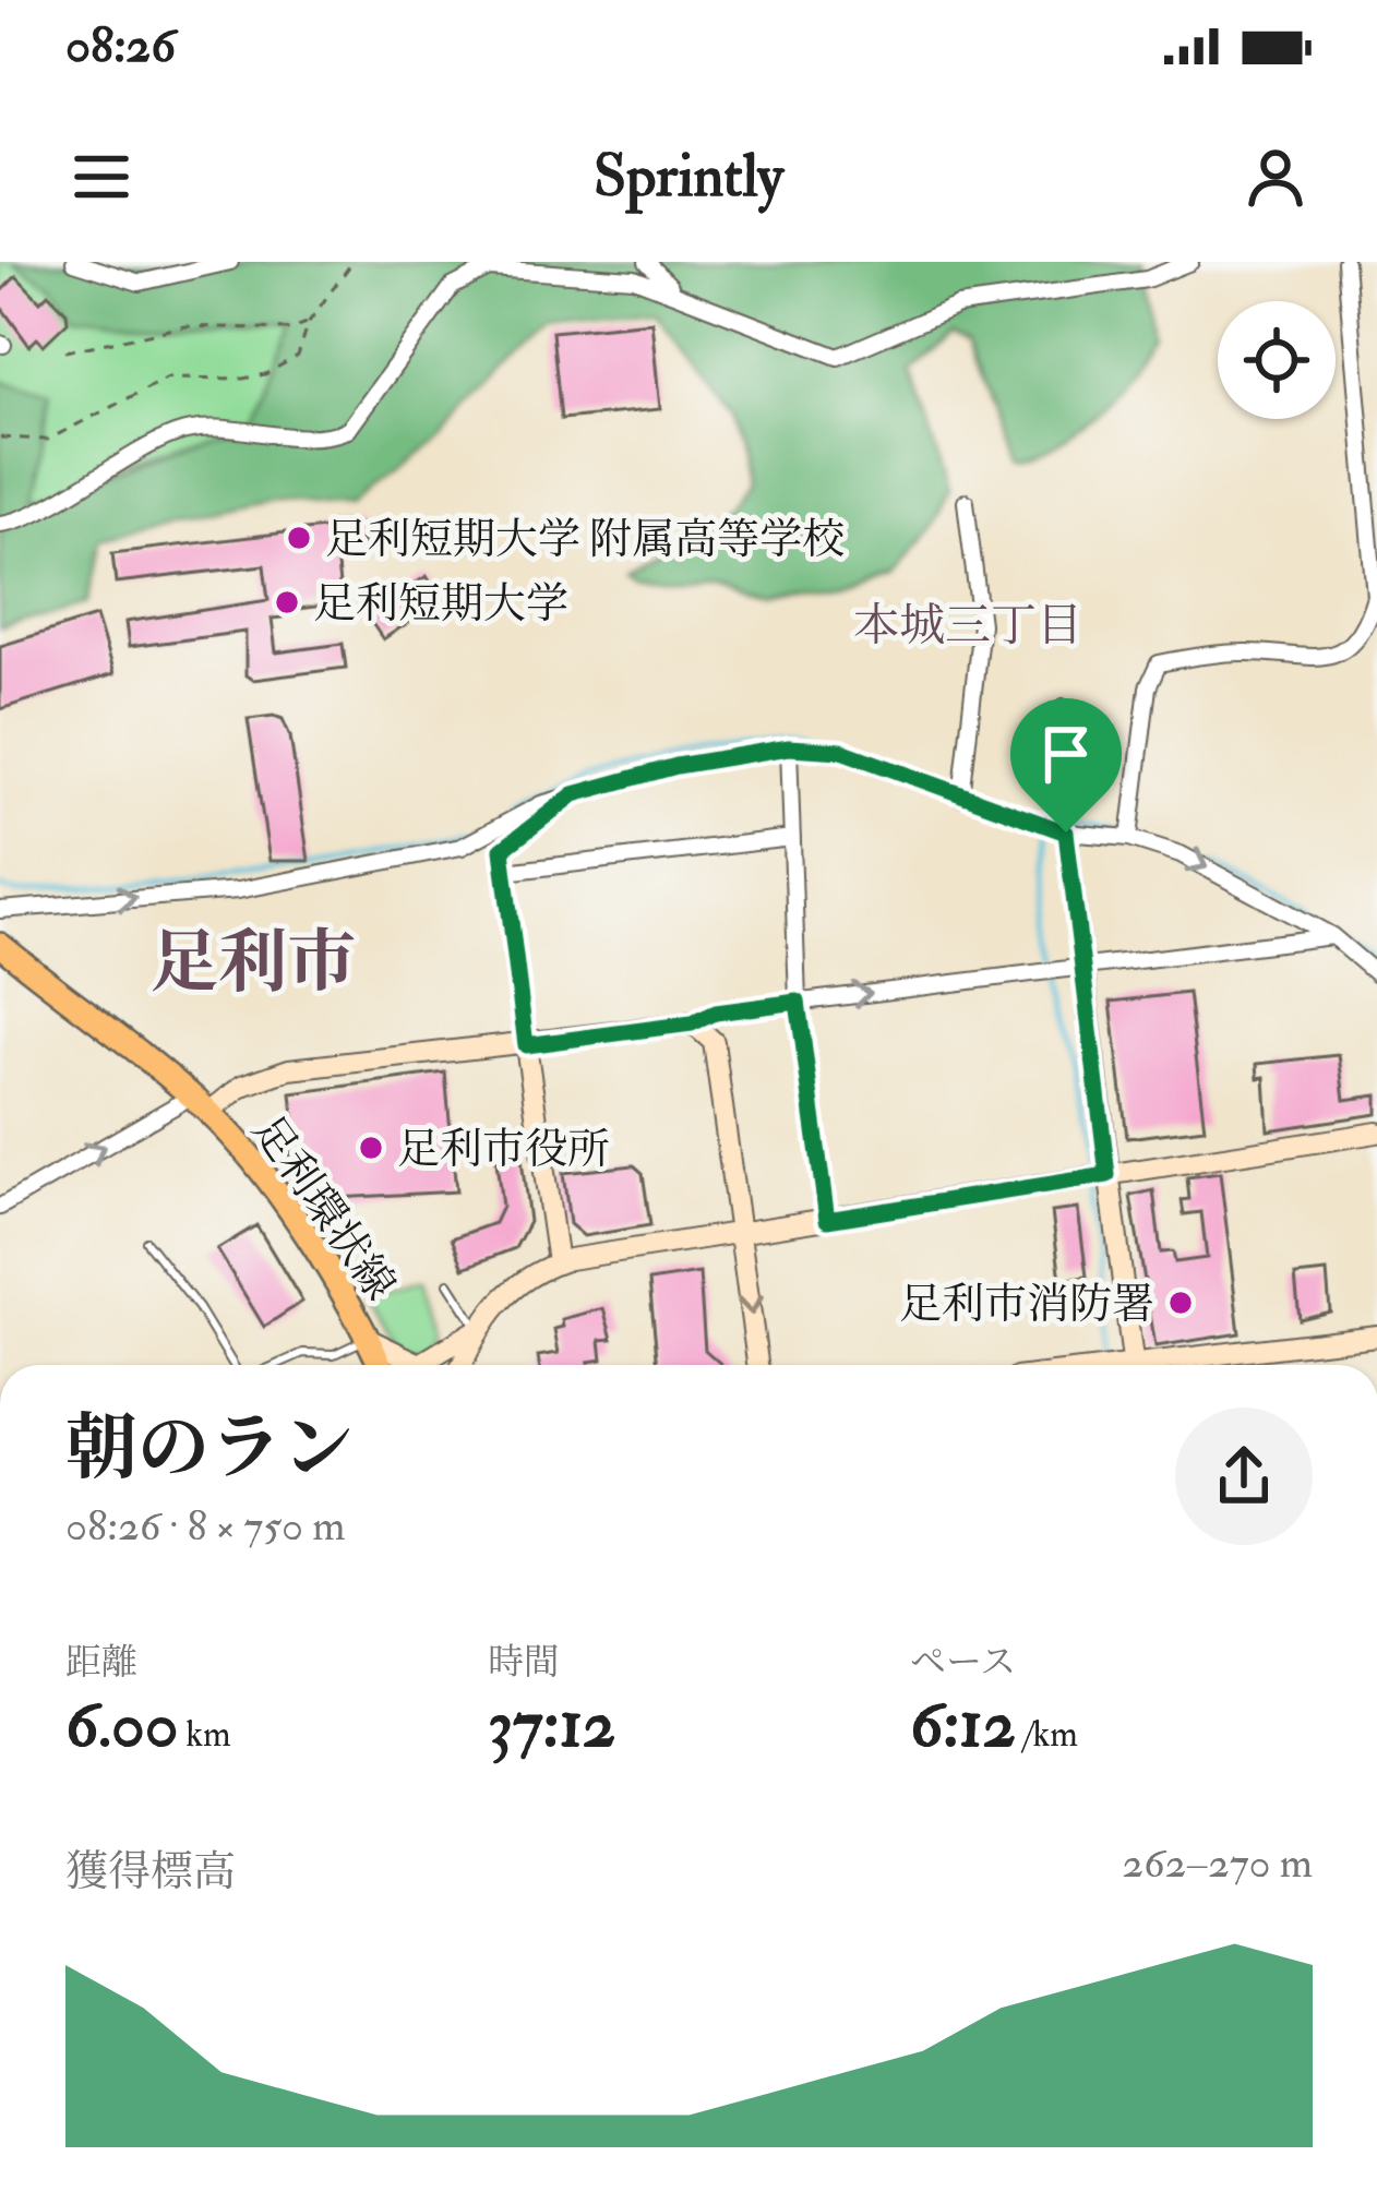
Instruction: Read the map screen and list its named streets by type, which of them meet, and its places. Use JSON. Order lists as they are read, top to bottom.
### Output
{
  "streets": {
    "main road": ["足利環状線"]
  },
  "districts": ["本城三丁目", "足利市"],
  "places": [
    "足利短期大学 附属高等学校",
    "足利短期大学",
    "足利市役所",
    "足利市消防署"
  ],
  "page": {
    "status": "08:26",
    "header": "Sprintly",
    "heading": ["朝のラン", "08:26 · 8 × 750 m"],
    "stats": [
      ["距離", "6.00 km"],
      ["時間", "37:12"],
      ["ペース", "6:12 /km"]
    ],
    "chart": ["獲得標高", "262–270 m"]
  }
}
